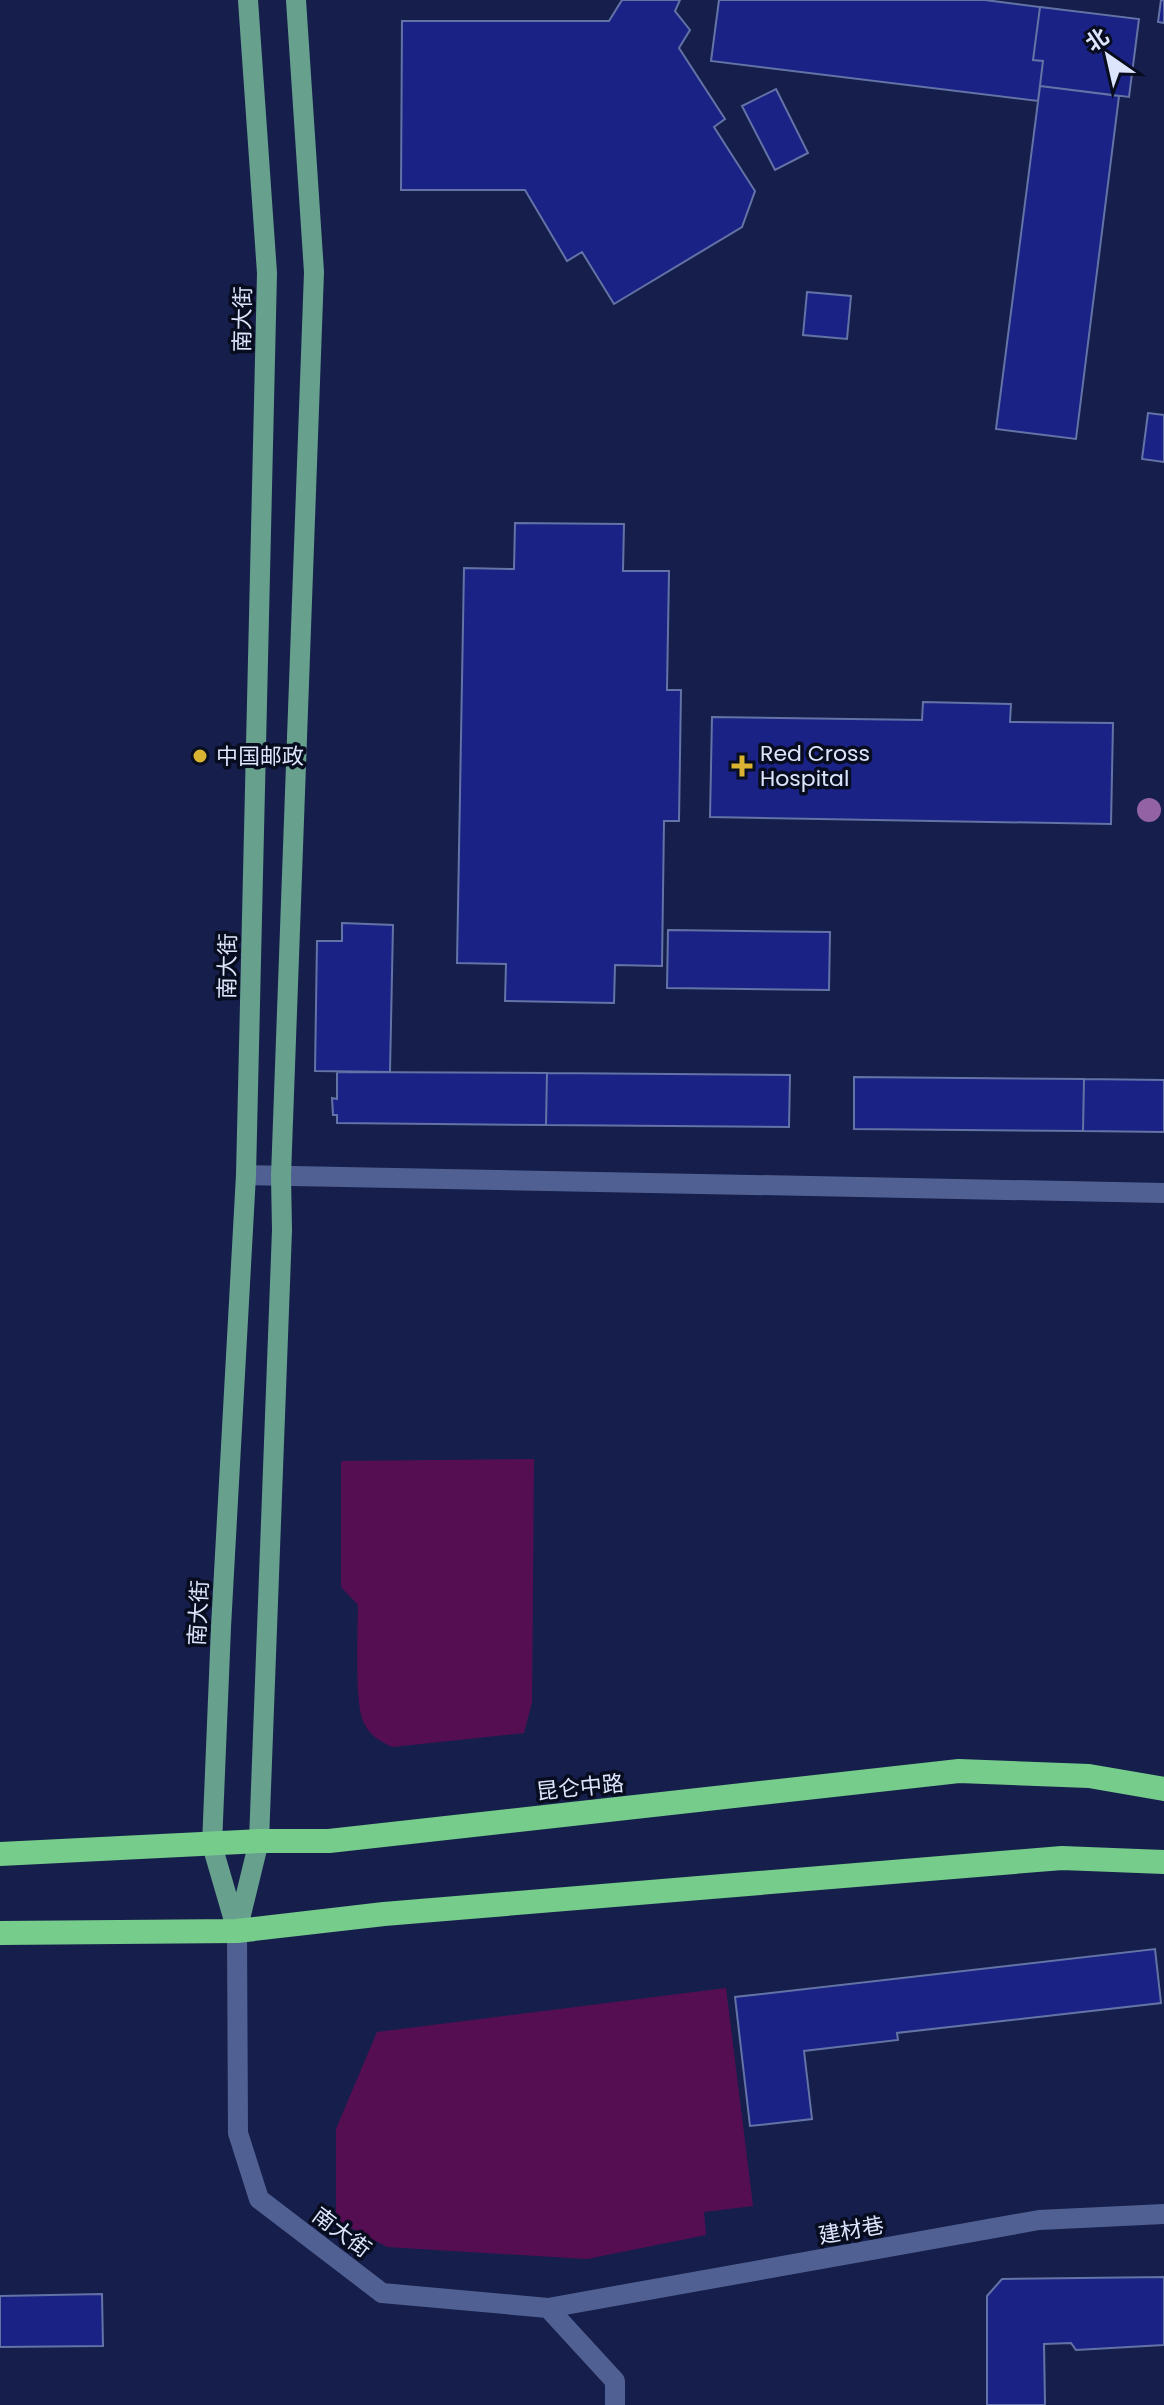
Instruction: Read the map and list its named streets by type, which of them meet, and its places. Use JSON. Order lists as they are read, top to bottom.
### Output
{
  "streets": {
    "highway": ["昆仑中路"],
    "main road": ["南大街"],
    "street": ["建材巷"]
  },
  "crossings": [
    ["南大街", "昆仑中路"],
    ["南大街", "建材巷"]
  ],
  "places": {
    "other": ["中国邮政"],
    "health": ["Red Cross Hospital"]
  },
  "north": "top left"
}
